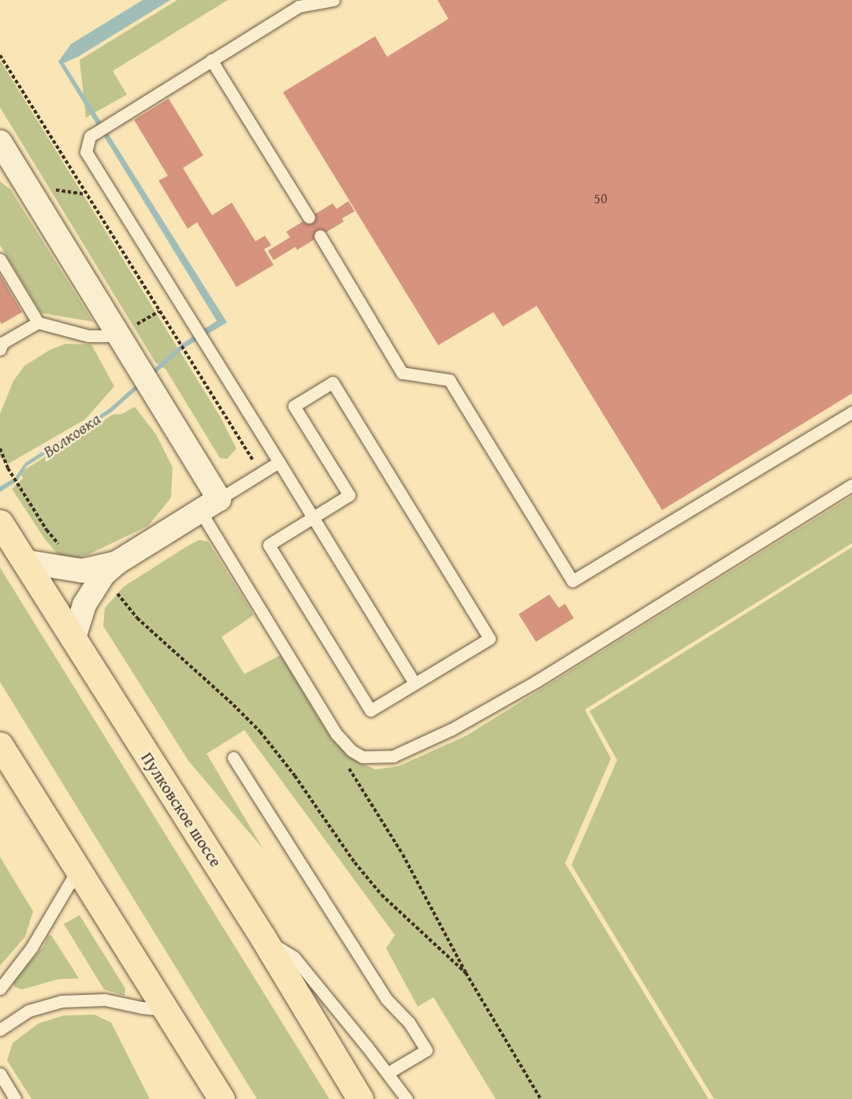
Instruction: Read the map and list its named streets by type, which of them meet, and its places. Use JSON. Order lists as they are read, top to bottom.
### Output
{
  "streets": {
    "highway": ["Пулковское шоссе"]
  },
  "water": ["Волковка"],
  "house_numbers": ["50"]
}
